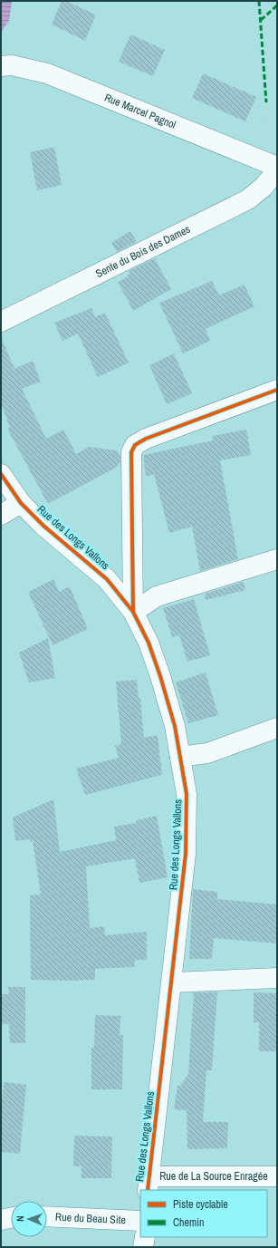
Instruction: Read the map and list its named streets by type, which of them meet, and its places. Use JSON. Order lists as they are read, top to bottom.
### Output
{
  "streets": {
    "street": [
      "Rue Marcel Pagnol",
      "Sente du Bois des Dames",
      "Rue des Longs Vallons",
      "Rue de La Source Enragée",
      "Rue du Beau Site"
    ]
  },
  "crossings": [
    ["Rue Marcel Pagnol", "Sente du Bois des Dames"],
    ["Rue des Longs Vallons", "Rue de La Source Enragée"]
  ],
  "legend": ["Piste cyclable", "Chemin"],
  "north": "left"
}
